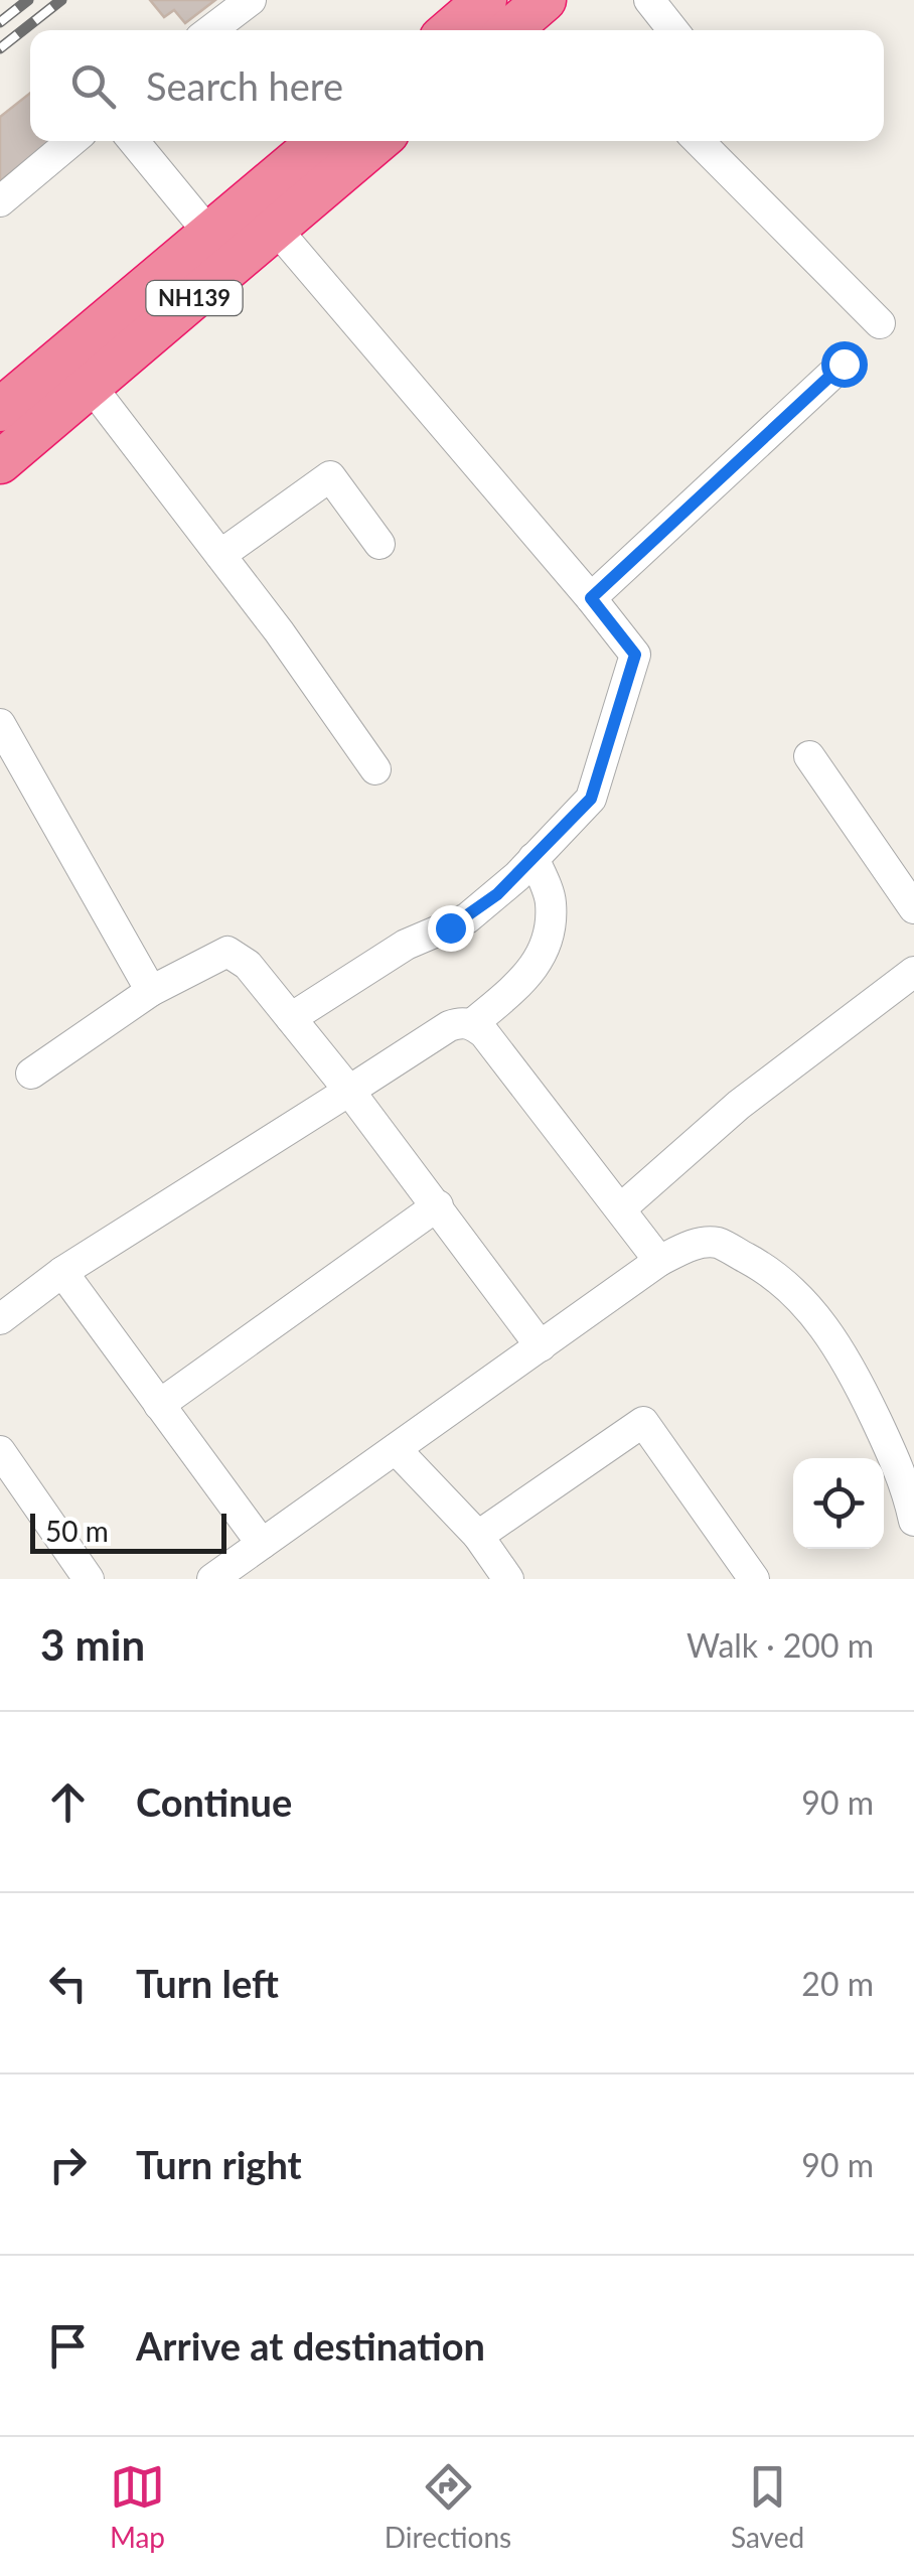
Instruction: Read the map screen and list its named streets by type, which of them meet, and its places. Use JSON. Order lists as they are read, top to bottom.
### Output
{
  "streets": {
    "highway": ["NH139"]
  },
  "scale_bar": "50 m",
  "page": {
    "search": "Search here",
    "scale": "50 m",
    "heading": ["3 min", "Walk · 200 m"],
    "list": [
      ["Continue", "90 m"],
      ["Turn left", "20 m"],
      ["Turn right", "90 m"],
      "Arrive at destination"
    ],
    "nav": ["Map", "Directions", "Saved"]
  }
}
